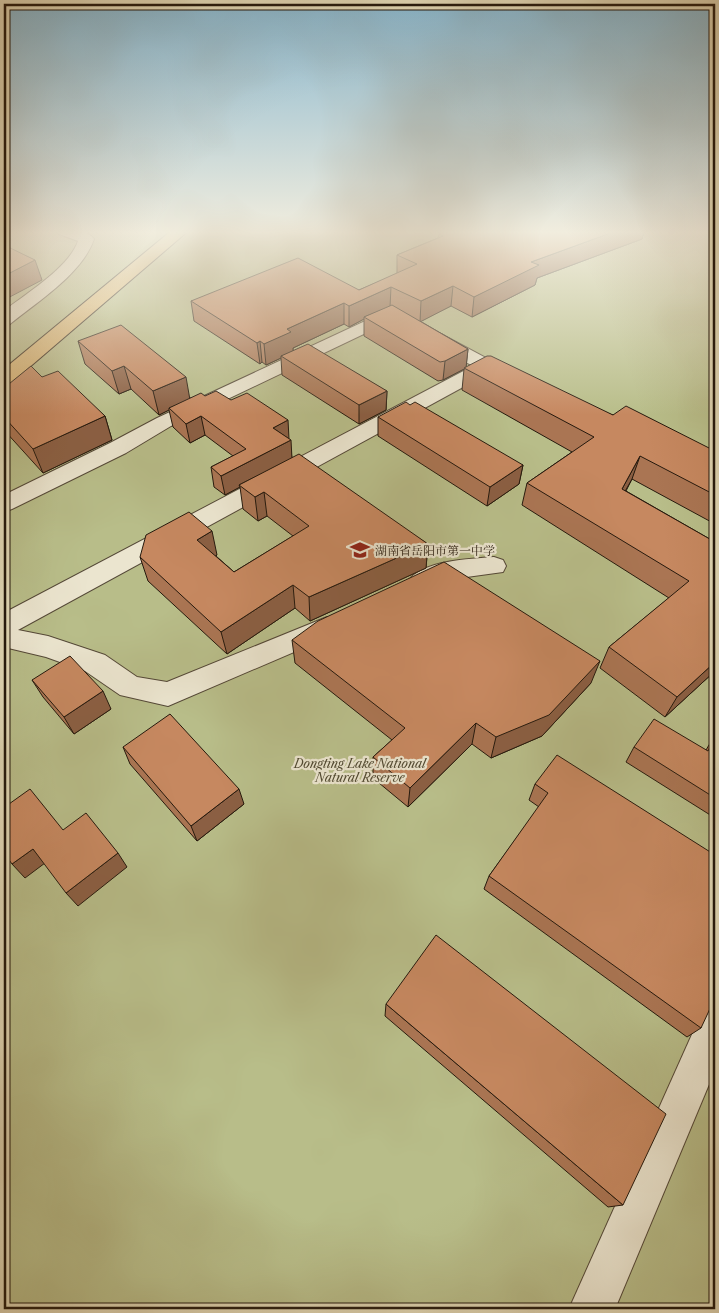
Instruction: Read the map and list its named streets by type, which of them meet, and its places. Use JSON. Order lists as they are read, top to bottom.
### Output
{
  "parks": ["Dongting Lake National Natural Reserve"],
  "places": {
    "school or university": ["湖南省岳阳市第一中学"]
  }
}
